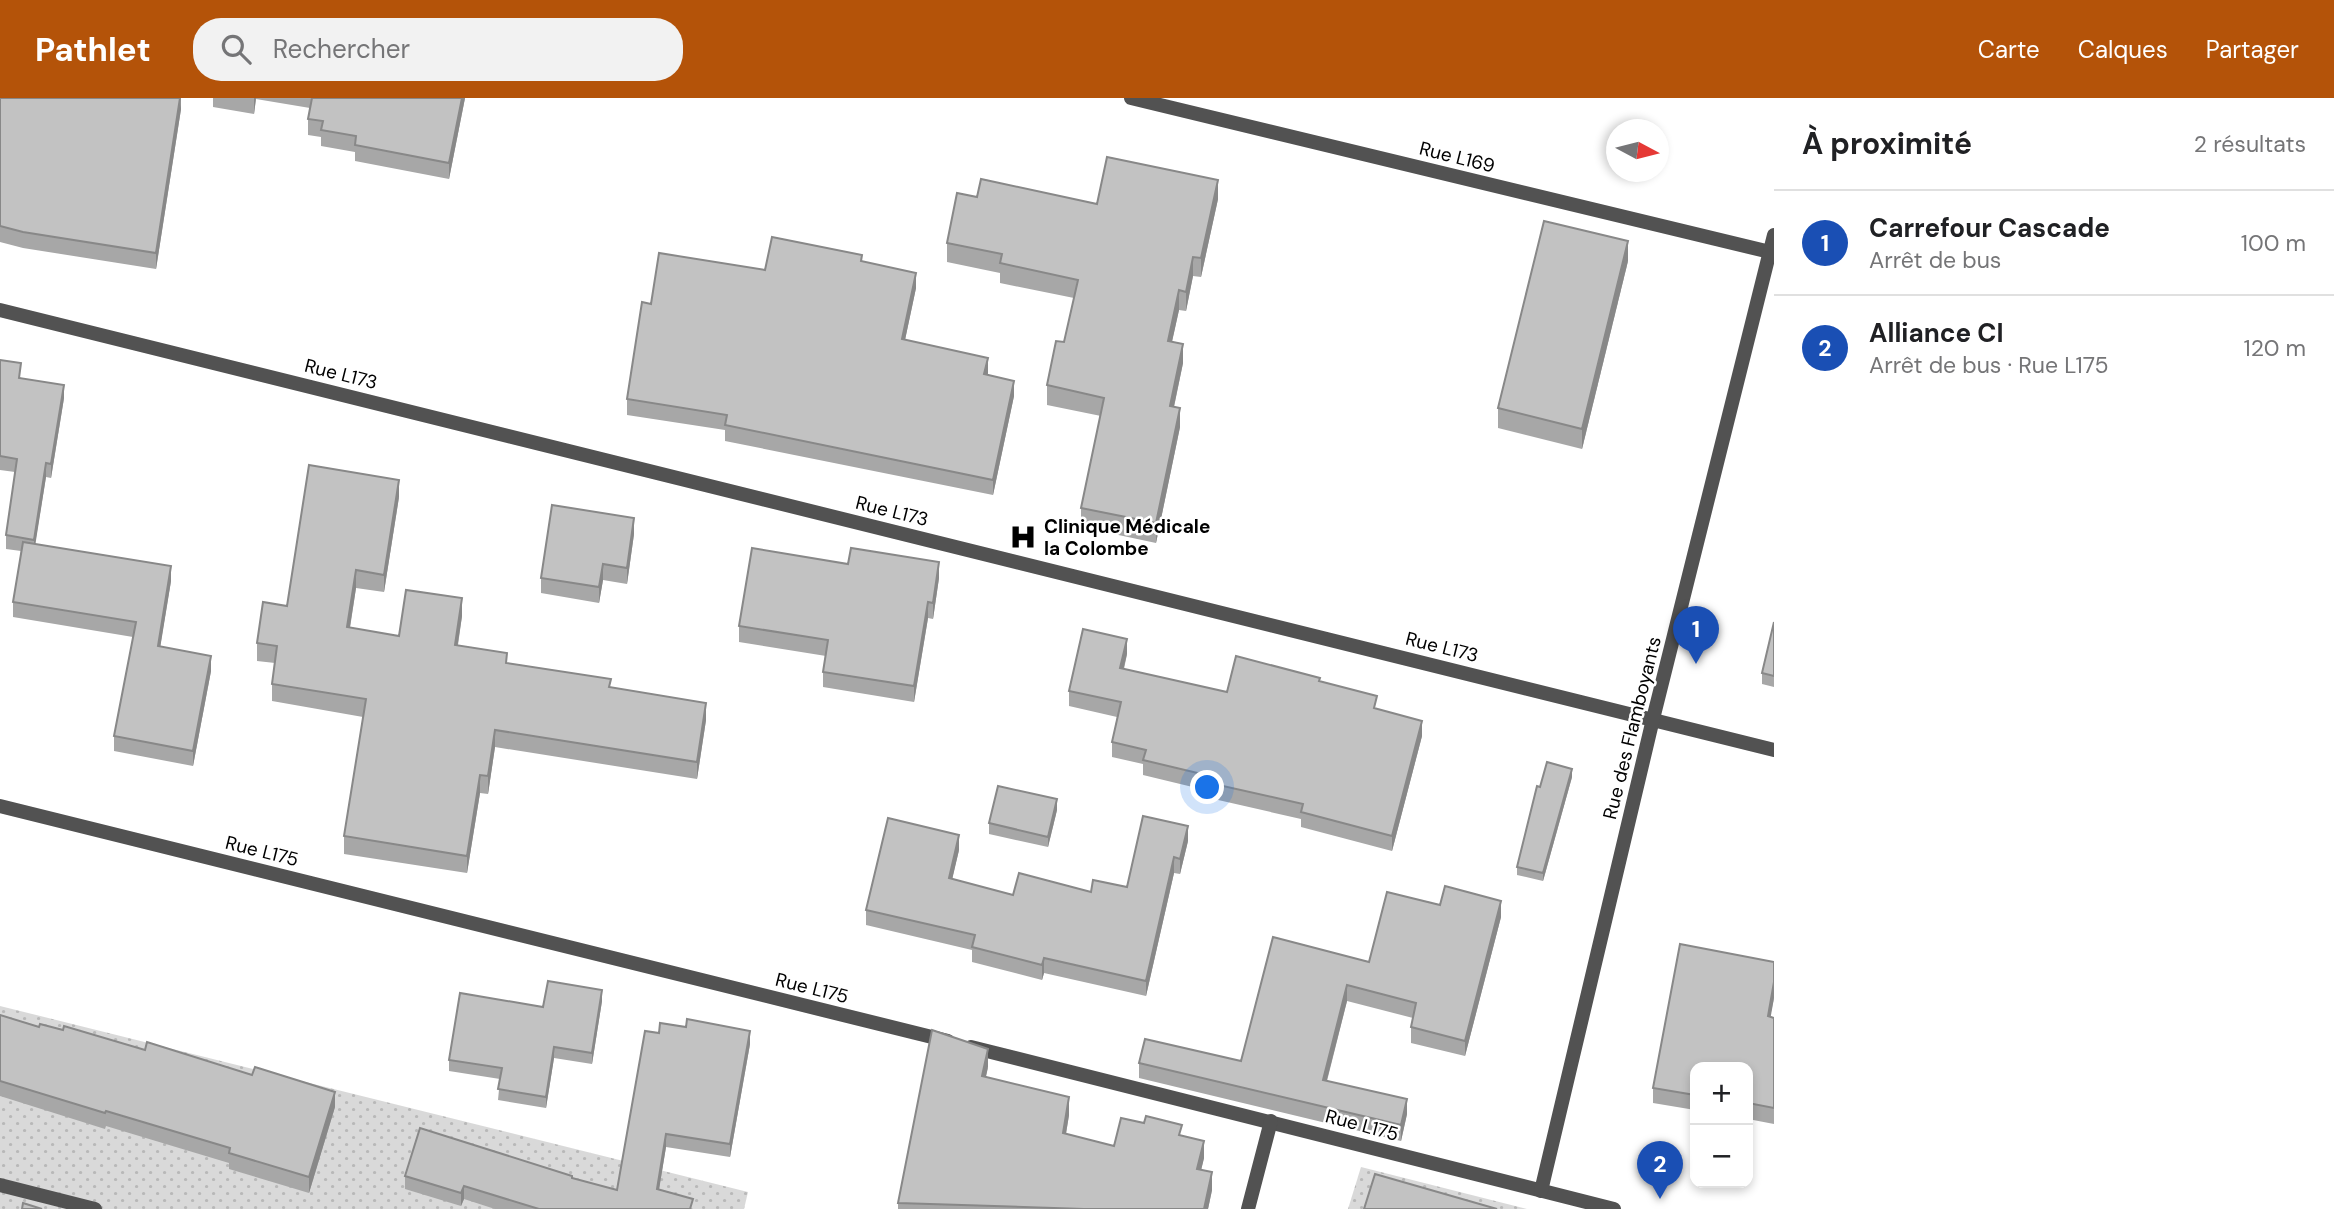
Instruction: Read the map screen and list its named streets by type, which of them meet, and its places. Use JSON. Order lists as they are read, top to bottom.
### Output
{
  "streets": {
    "street": [
      "Rue L169",
      "Rue L173",
      "Rue des Flamboyants",
      "Rue L175"
    ]
  },
  "crossings": [
    ["Rue L169", "Rue des Flamboyants"],
    ["Rue L173", "Rue des Flamboyants"],
    ["Rue des Flamboyants", "Rue L175"]
  ],
  "places": {
    "hospital": ["Clinique Médicale la Colombe"]
  },
  "north": "right",
  "page": {
    "header": "Pathlet",
    "search": "Rechercher",
    "nav": ["Carte", "Calques", "Partager"],
    "heading": ["À proximité", "2 résultats"],
    "list": [
      {
        "mark": "1",
        "name": "Carrefour Cascade",
        "note": "Arrêt de bus",
        "value": "100 m"
      },
      {
        "mark": "2",
        "name": "Alliance CI",
        "note": "Arrêt de bus · Rue L175",
        "value": "120 m"
      }
    ],
    "pins": ["1", "2"],
    "map_buttons": ["+", "−"]
  }
}
